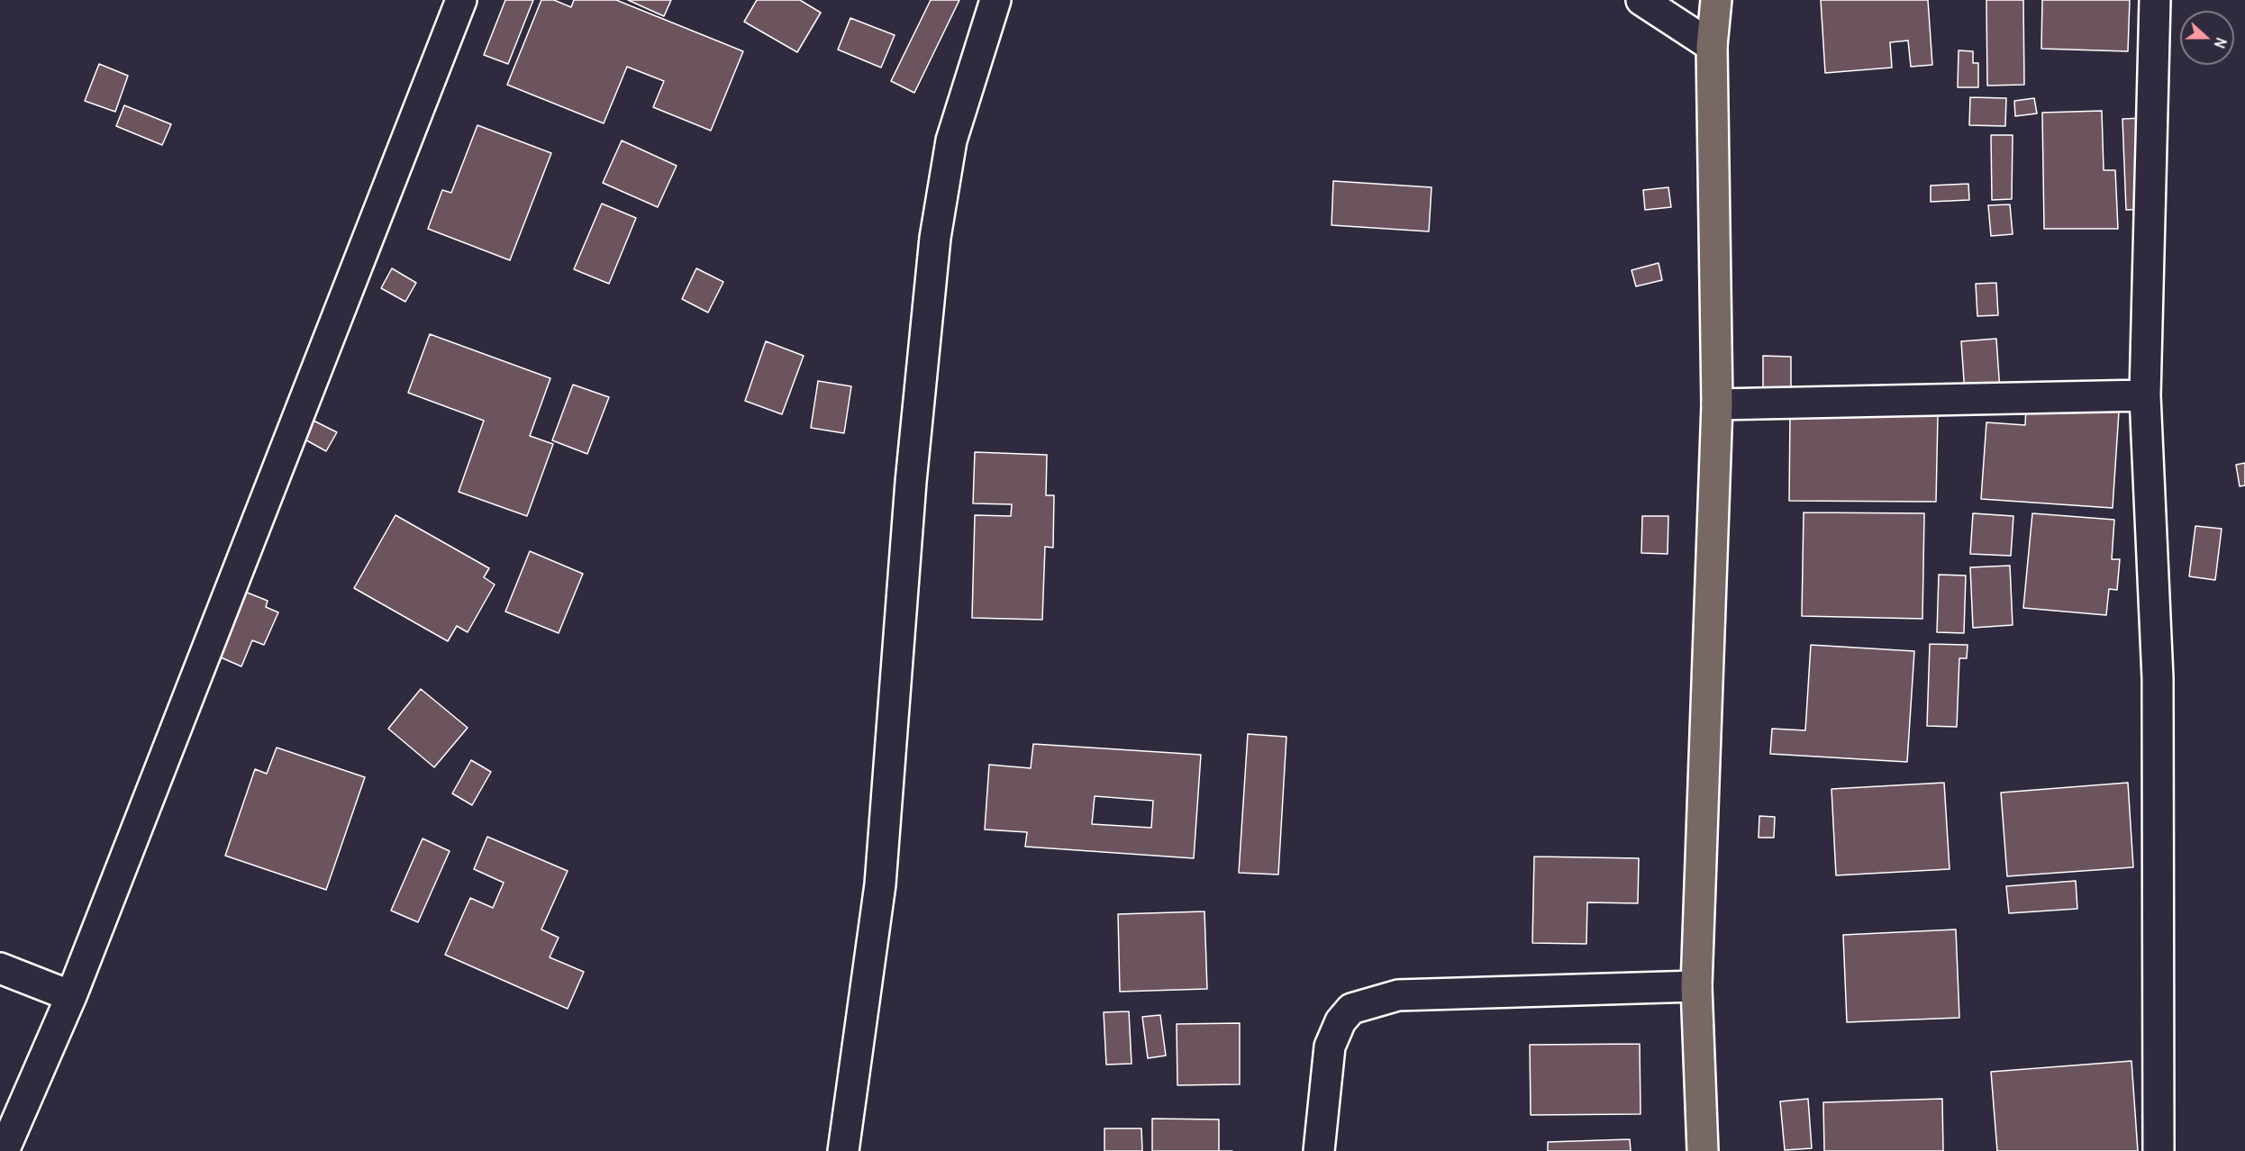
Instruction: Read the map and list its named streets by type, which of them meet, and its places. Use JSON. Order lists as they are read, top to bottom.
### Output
{
  "north": "right"
}
